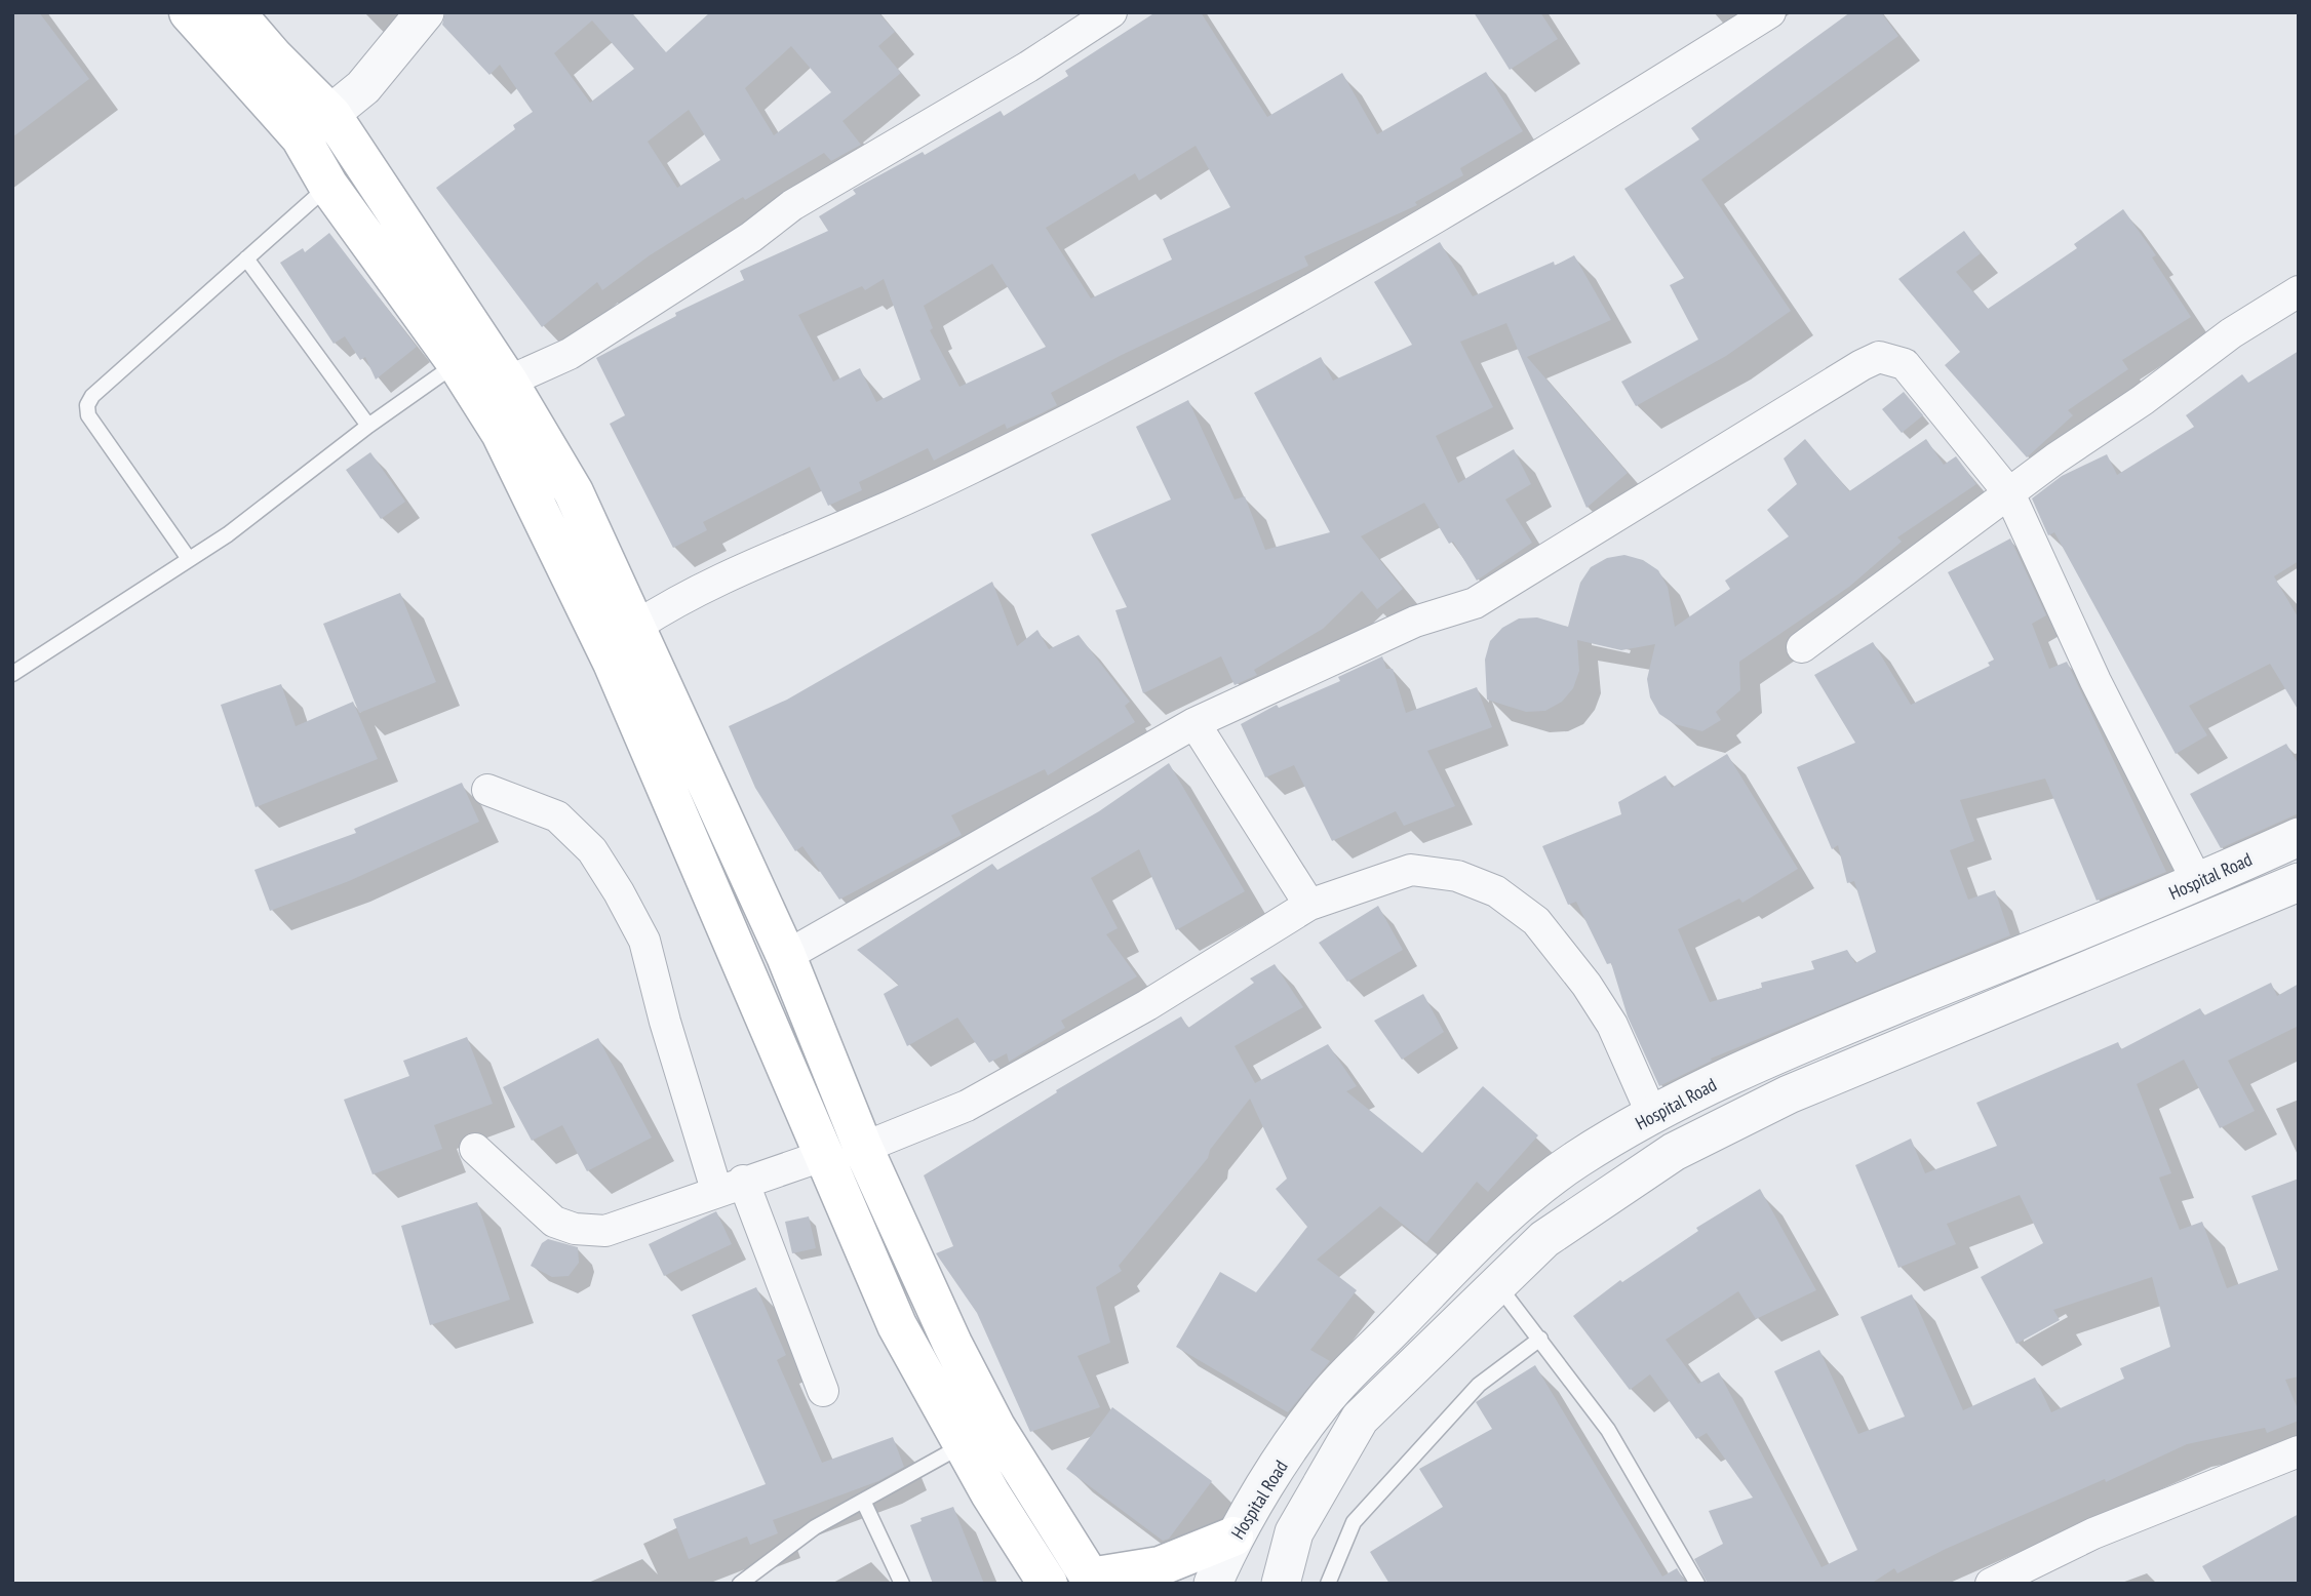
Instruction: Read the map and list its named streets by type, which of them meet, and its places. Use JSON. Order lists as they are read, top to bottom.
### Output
{
  "streets": {
    "street": ["Hospital Road"]
  }
}
